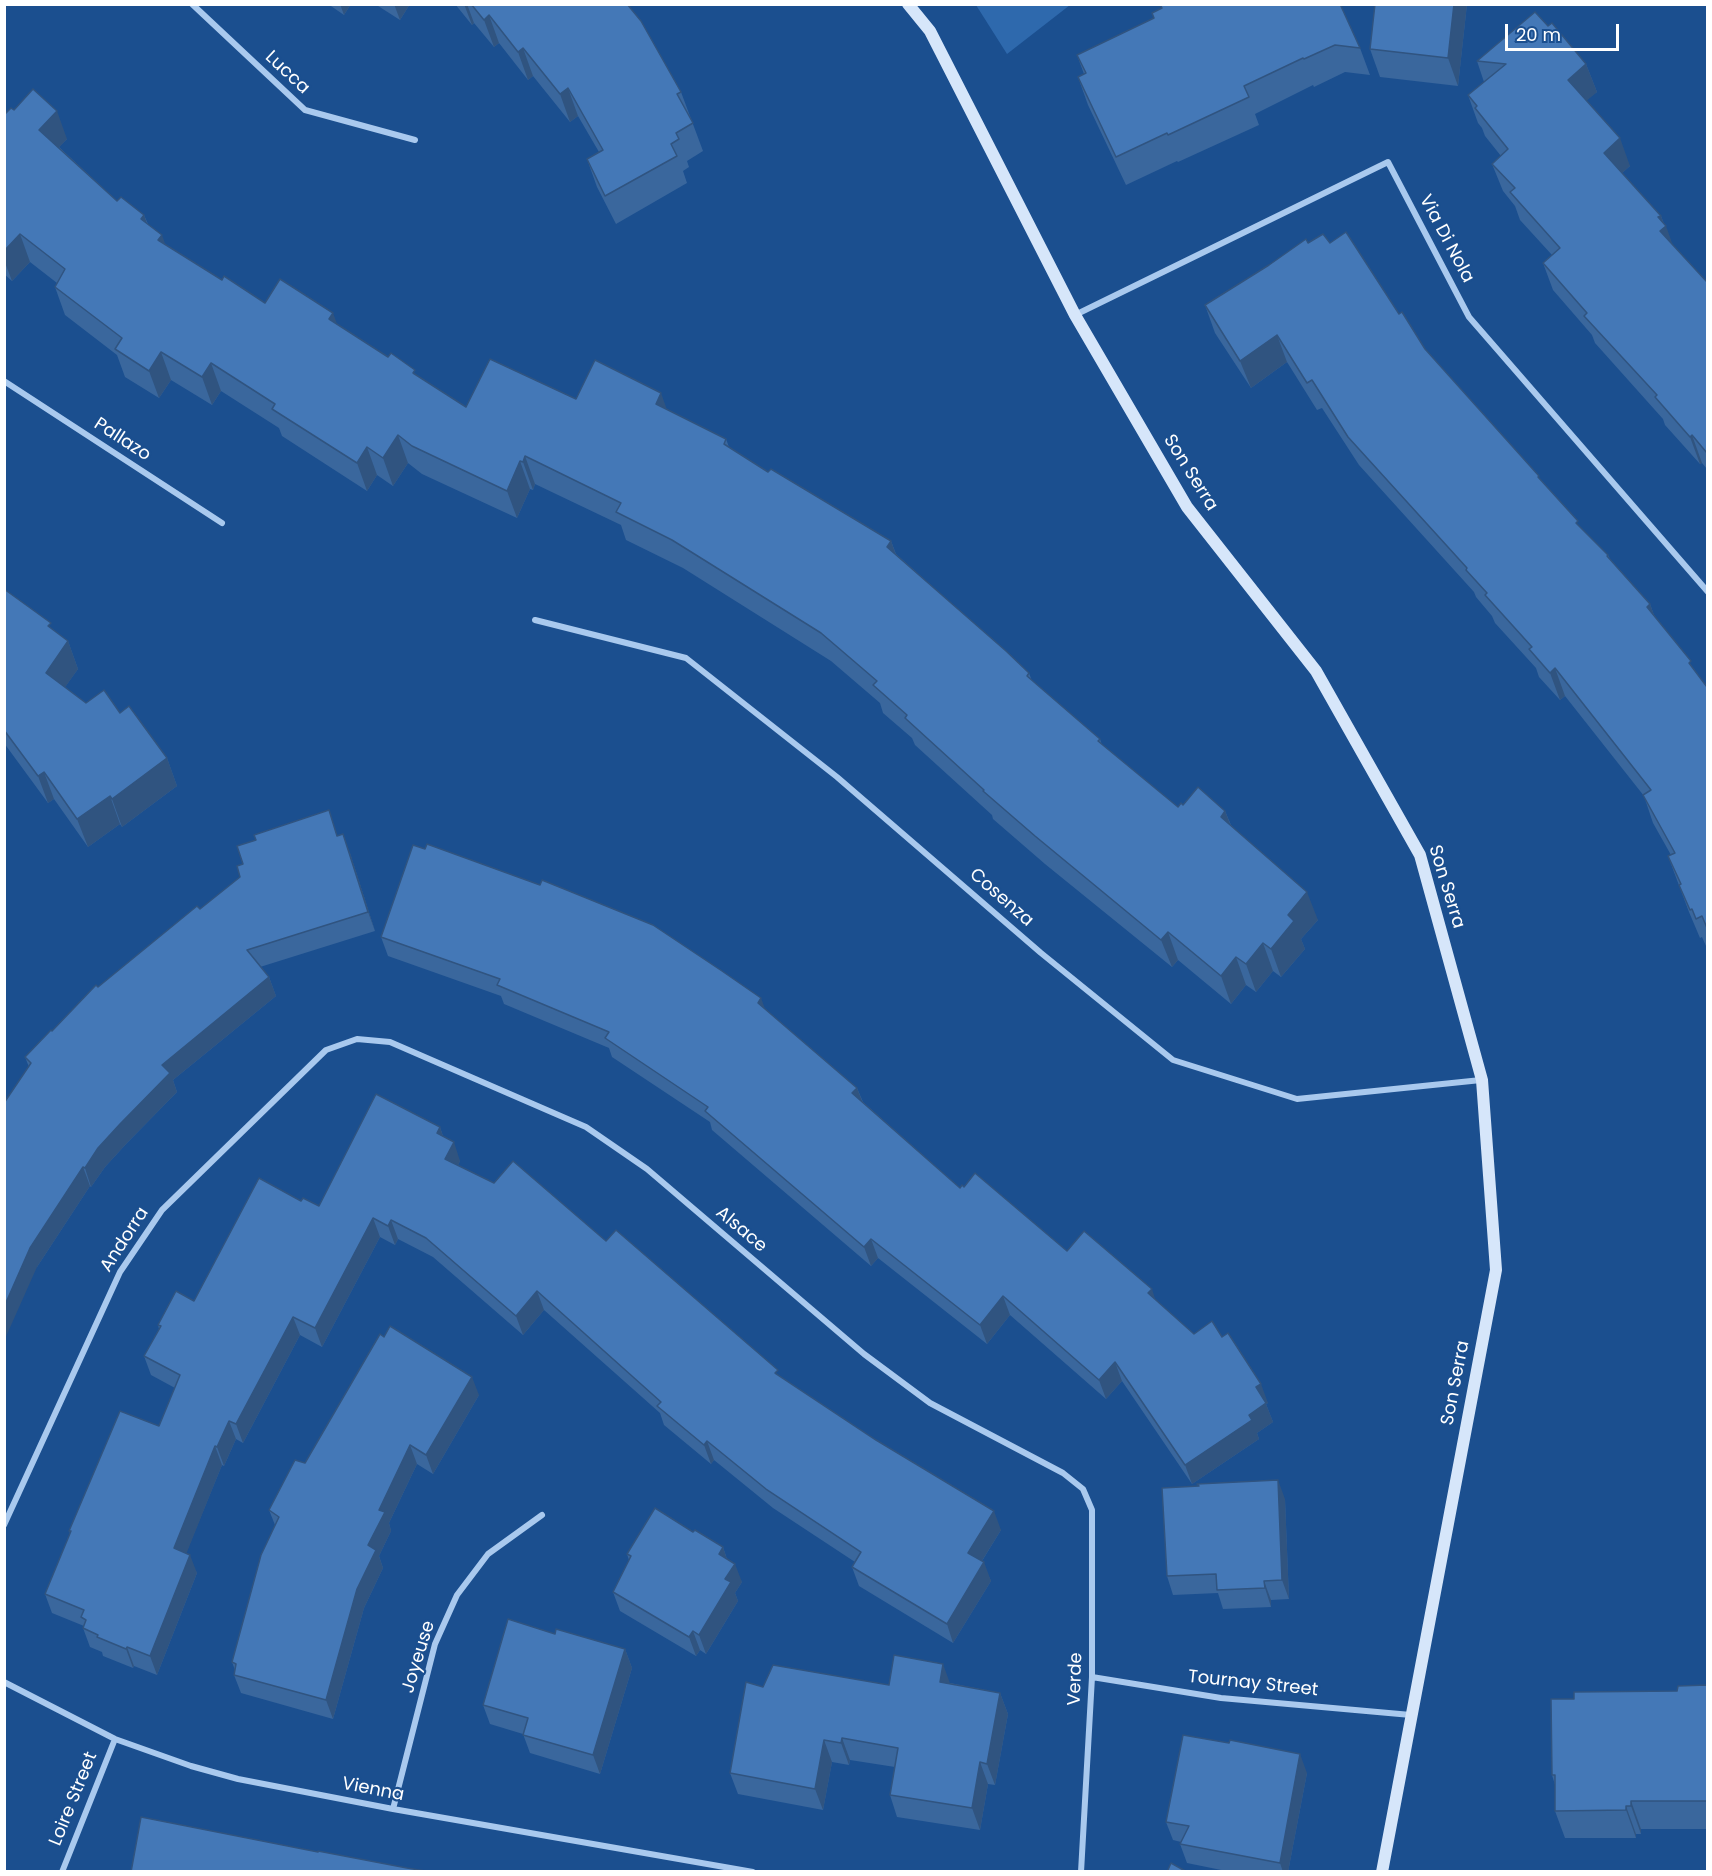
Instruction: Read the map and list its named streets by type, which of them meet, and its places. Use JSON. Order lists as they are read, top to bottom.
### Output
{
  "streets": {
    "street": [
      "Lucca",
      "Via Di Nola",
      "Pallazo",
      "Son Serra",
      "Cosenza",
      "Alsace",
      "Andorra",
      "Joyeuse",
      "Verde",
      "Tournay Street",
      "Vienna",
      "Loire Street"
    ]
  },
  "crossings": [
    ["Via Di Nola", "Son Serra"],
    ["Son Serra", "Cosenza"],
    ["Son Serra", "Tournay Street"],
    ["Alsace", "Andorra"],
    ["Alsace", "Verde"],
    ["Joyeuse", "Vienna"],
    ["Verde", "Tournay Street"],
    ["Vienna", "Loire Street"]
  ],
  "scale_bar": "20 m"
}
